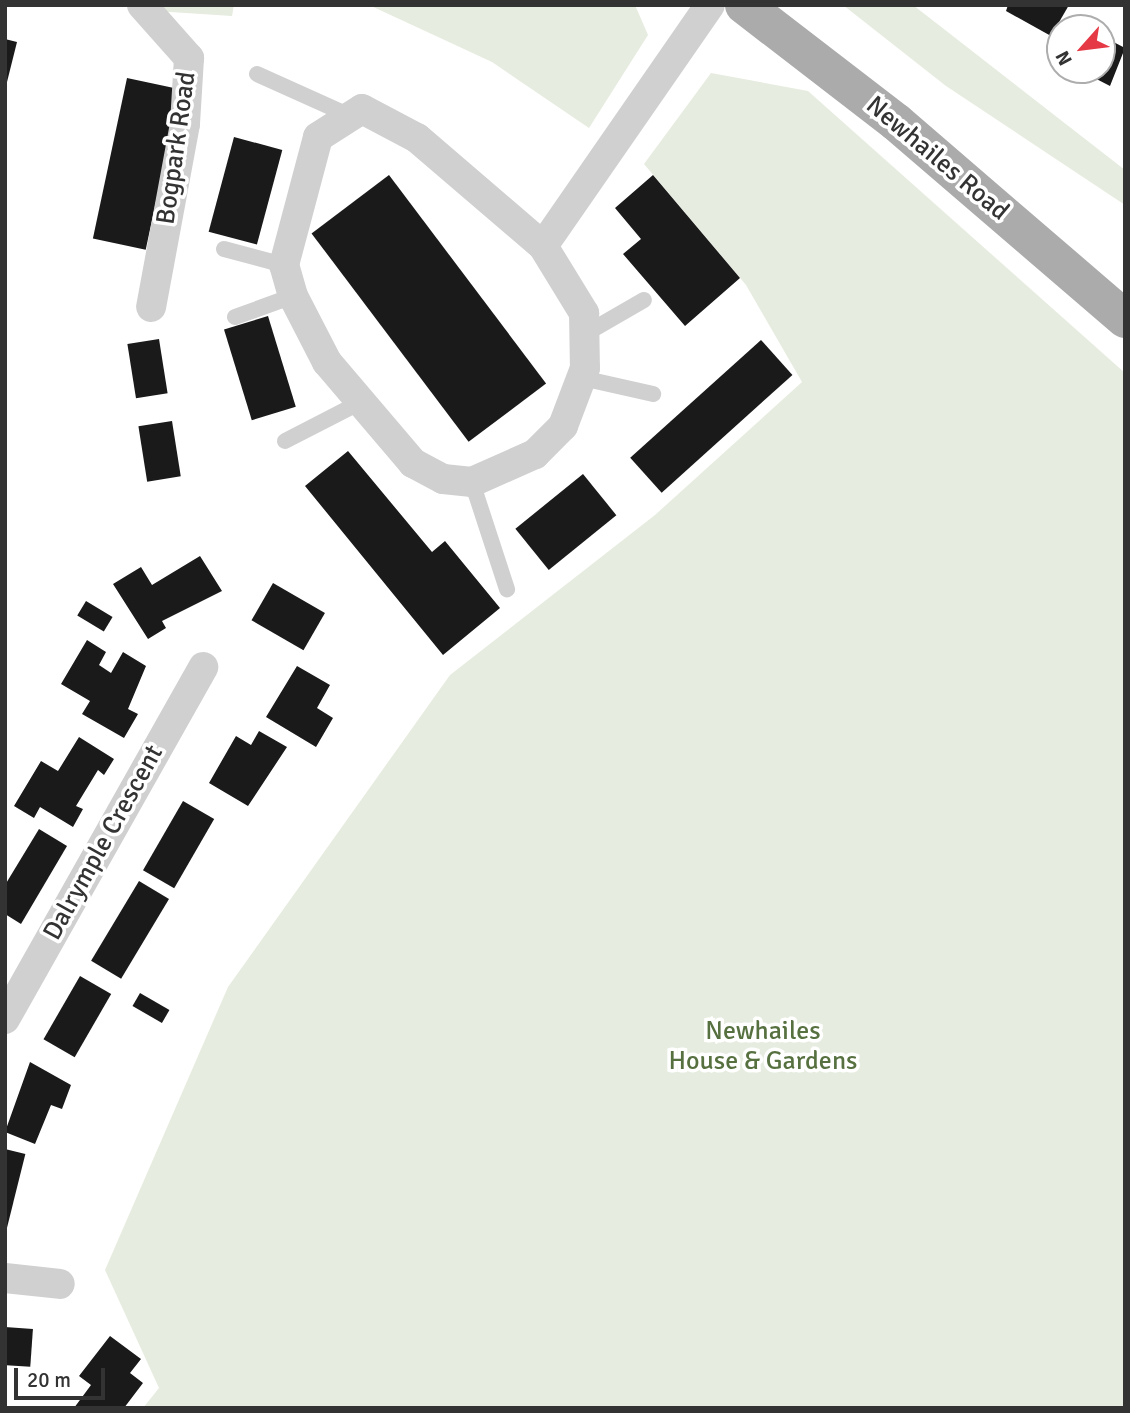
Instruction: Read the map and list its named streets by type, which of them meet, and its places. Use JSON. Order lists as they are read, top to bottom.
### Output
{
  "streets": {
    "main road": ["Newhailes Road"],
    "street": ["Bogpark Road", "Dalrymple Crescent"]
  },
  "parks": ["Newhailes House & Gardens"],
  "scale_bar": "20 m",
  "north": "bottom left"
}
